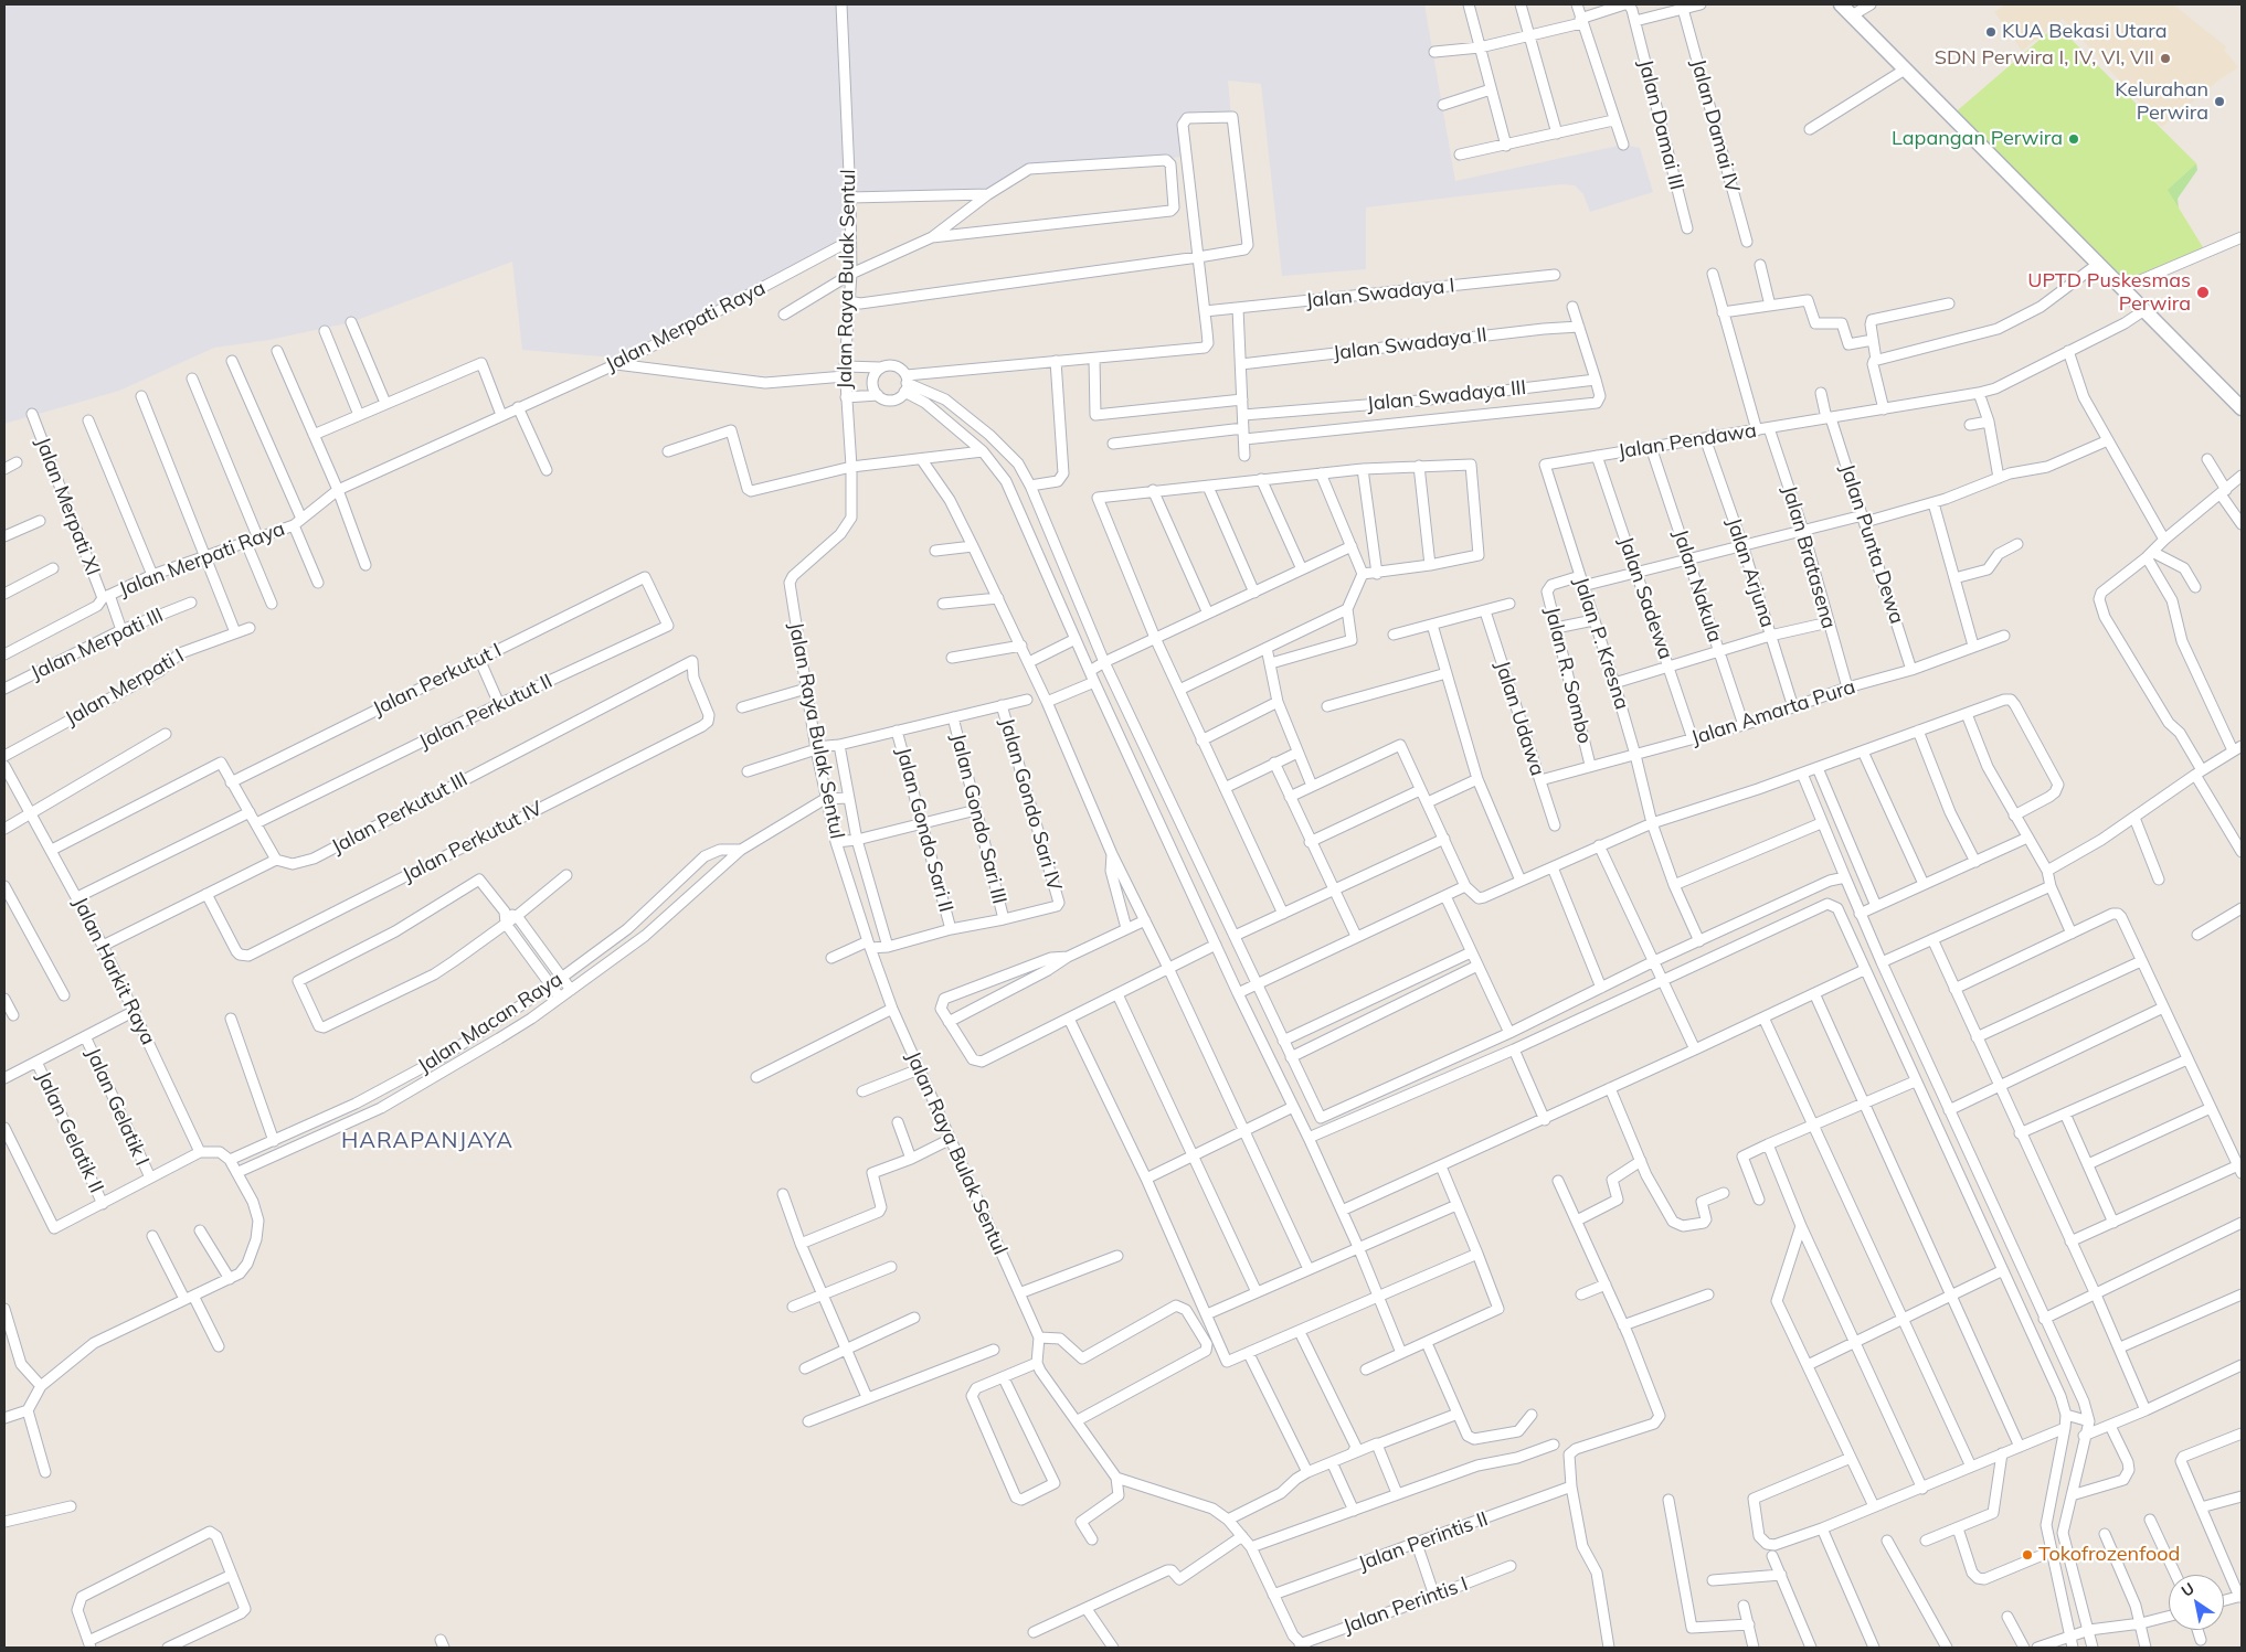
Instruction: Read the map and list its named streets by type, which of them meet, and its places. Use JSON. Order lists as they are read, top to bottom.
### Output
{
  "streets": {
    "street": [
      "Jalan Damai III",
      "Jalan Damai IV",
      "Jalan Raya Bulak Sentul",
      "Jalan Swadaya I",
      "Jalan Merpati Raya",
      "Jalan Swadaya II",
      "Jalan Swadaya III",
      "Jalan Pendawa",
      "Jalan Merpati XI",
      "Jalan Punta Dewa",
      "Jalan Bratasena",
      "Jalan Arjuna",
      "Jalan Nakula",
      "Jalan Sadewa",
      "Jalan P. Kresna",
      "Jalan Merpati III",
      "Jalan R. Sombo",
      "Jalan Perkutut I",
      "Jalan Merpati I",
      "Jalan Perkutut II",
      "Jalan Amarta Pura",
      "Jalan Udawa",
      "Jalan Gondo Sari IV",
      "Jalan Perkutut III",
      "Jalan Gondo Sari III",
      "Jalan Gondo Sari II",
      "Jalan Perkutut IV",
      "Jalan Harkit Raya",
      "Jalan Macan Raya",
      "Jalan Gelatik I",
      "Jalan Gelatik II",
      "Jalan Perintis II",
      "Jalan Perintis I"
    ]
  },
  "crossings": [
    ["Jalan Raya Bulak Sentul", "Jalan Merpati Raya"],
    ["Jalan Raya Bulak Sentul", "Jalan Macan Raya"],
    ["Jalan Merpati Raya", "Jalan Merpati XI"],
    ["Jalan Pendawa", "Jalan Punta Dewa"],
    ["Jalan Pendawa", "Jalan Bratasena"],
    ["Jalan Pendawa", "Jalan Arjuna"],
    ["Jalan Pendawa", "Jalan Nakula"],
    ["Jalan Pendawa", "Jalan Sadewa"],
    ["Jalan Pendawa", "Jalan P. Kresna"],
    ["Jalan Merpati XI", "Jalan Merpati III"],
    ["Jalan Punta Dewa", "Jalan Amarta Pura"],
    ["Jalan Bratasena", "Jalan Amarta Pura"],
    ["Jalan Arjuna", "Jalan Amarta Pura"],
    ["Jalan Nakula", "Jalan Amarta Pura"],
    ["Jalan Sadewa", "Jalan Amarta Pura"],
    ["Jalan P. Kresna", "Jalan R. Sombo"],
    ["Jalan P. Kresna", "Jalan Amarta Pura"],
    ["Jalan R. Sombo", "Jalan Amarta Pura"],
    ["Jalan Perkutut I", "Jalan Perkutut II"],
    ["Jalan Amarta Pura", "Jalan Udawa"],
    ["Jalan Gondo Sari IV", "Jalan Gondo Sari III"],
    ["Jalan Perkutut III", "Jalan Perkutut IV"],
    ["Jalan Perkutut III", "Jalan Harkit Raya"]
  ],
  "districts": ["HARAPANJAYA"],
  "places": [
    "KUA Bekasi Utara",
    "SDN Perwira I, IV, VI, VII",
    "Kelurahan Perwira",
    "Lapangan Perwira",
    "UPTD Puskesmas Perwira",
    "Tokofrozenfood"
  ],
  "north": "top left"
}
